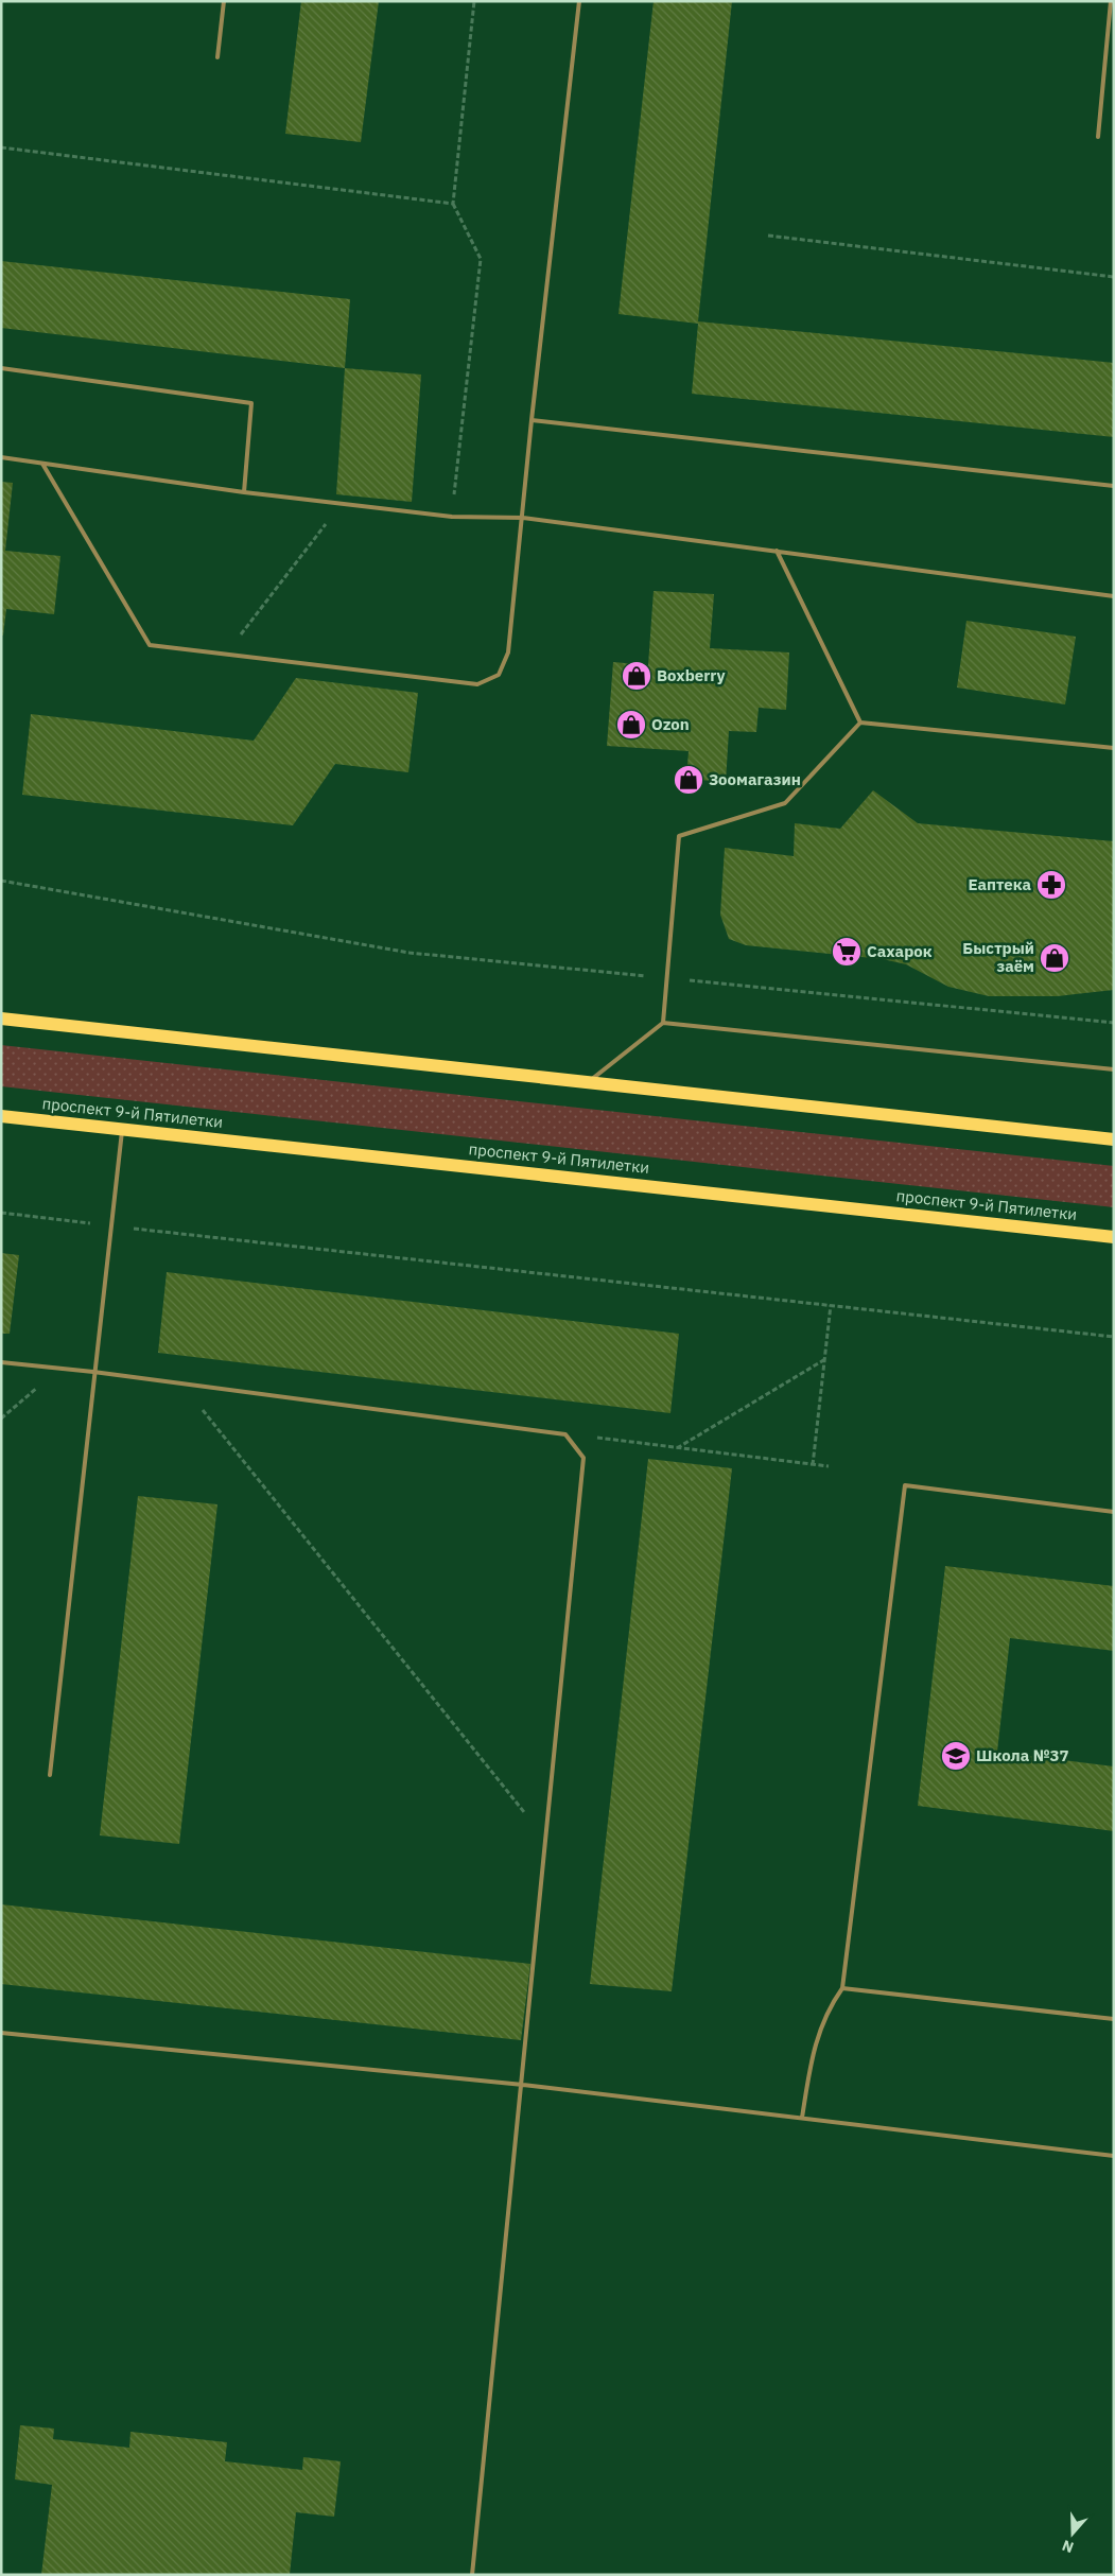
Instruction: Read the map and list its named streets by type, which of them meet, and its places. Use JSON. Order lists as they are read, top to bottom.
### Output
{
  "streets": {
    "main road": ["проспект 9-й Пятилетки"]
  },
  "places": {
    "shop": [
      "Boxberry",
      "Ozon",
      "Зоомагазин",
      "Быстрый заём"
    ],
    "pharmacy": ["Еаптека"],
    "supermarket": ["Сахарок"],
    "school or university": ["Школа №37"]
  },
  "north": "bottom"
}
